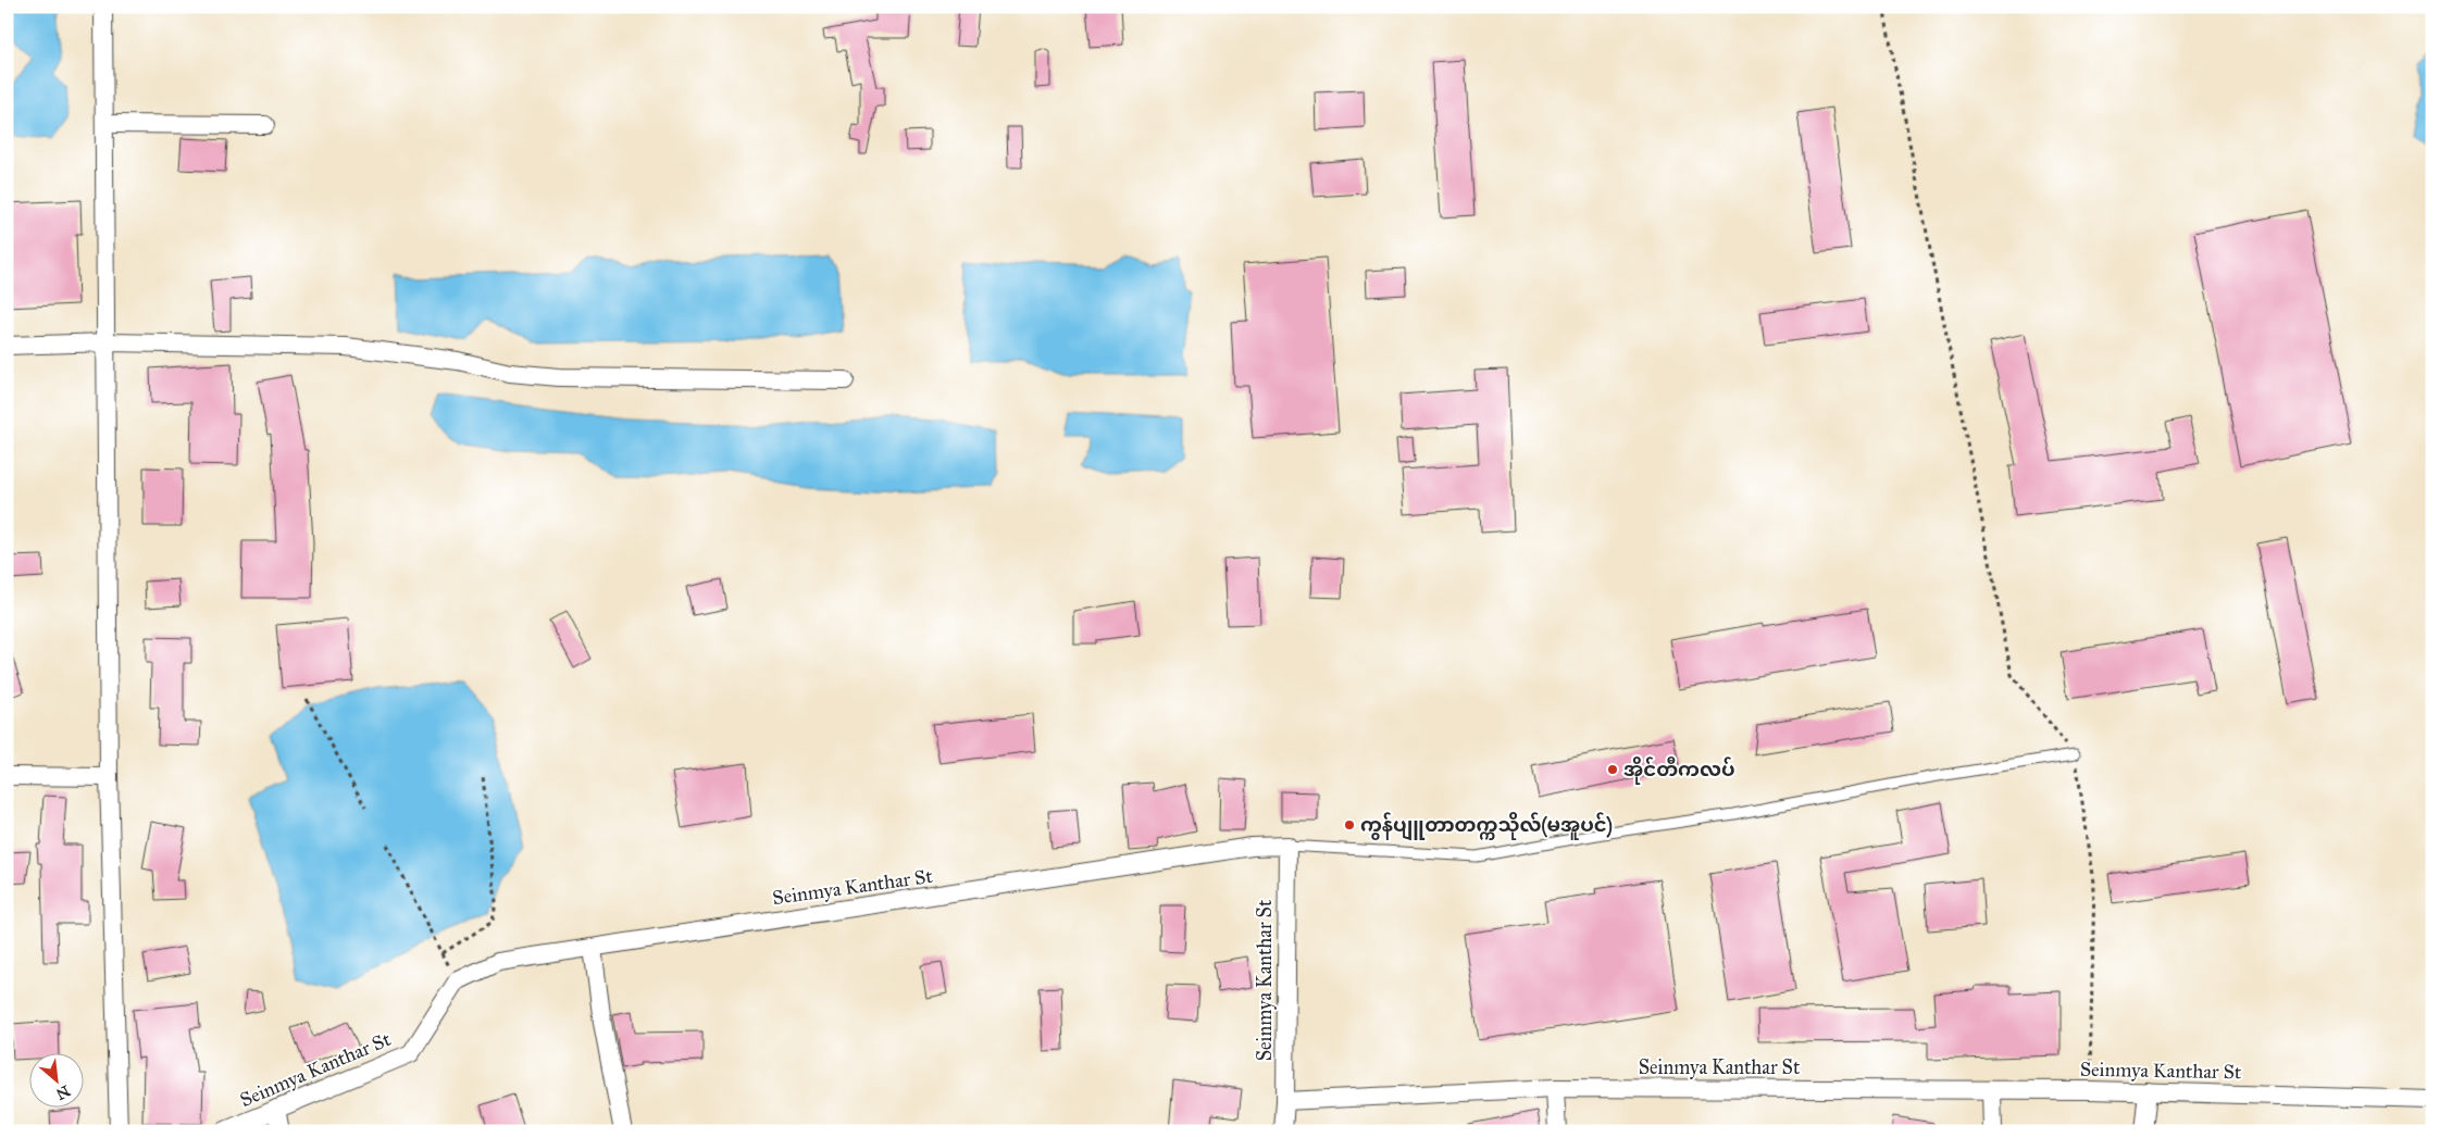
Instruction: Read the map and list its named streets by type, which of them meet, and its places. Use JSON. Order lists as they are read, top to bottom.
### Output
{
  "streets": {
    "street": ["Seinmya Kanthar St"]
  },
  "places": ["အိုင်တီကလပ်", "ကွန်ပျူတာတက္ကသိုလ်(မအူပင်)"],
  "north": "bottom right"
}
